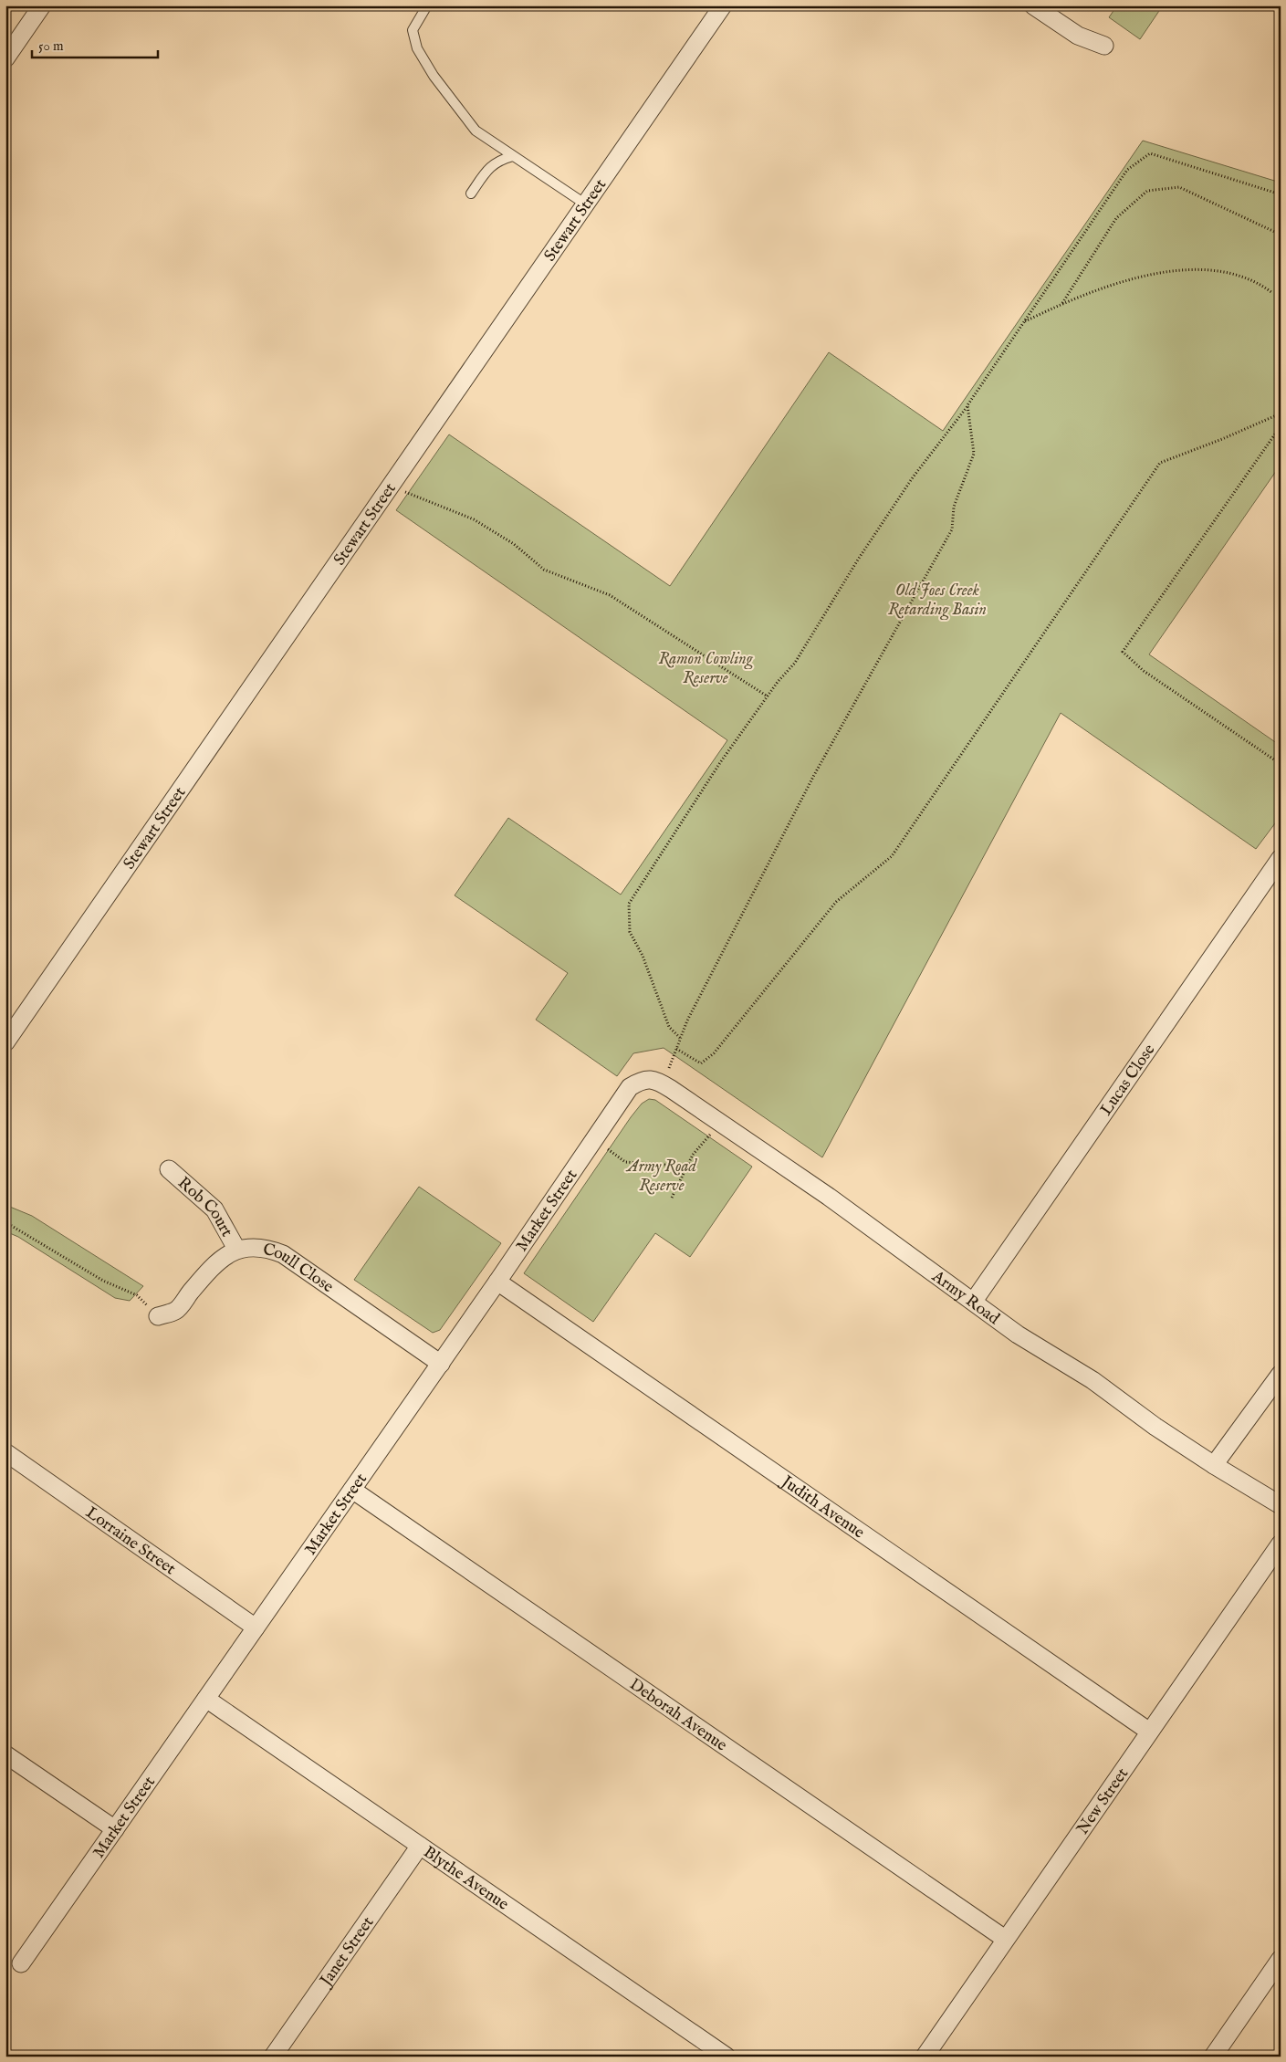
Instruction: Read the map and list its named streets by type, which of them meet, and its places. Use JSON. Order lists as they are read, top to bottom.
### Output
{
  "streets": {
    "street": [
      "Stewart Street",
      "Lucas Close",
      "Rob Court",
      "Market Street",
      "Coull Close",
      "Army Road",
      "Judith Avenue",
      "Lorraine Street",
      "Deborah Avenue",
      "New Street",
      "Blythe Avenue",
      "Janet Street"
    ]
  },
  "crossings": [
    ["Lucas Close", "Army Road"],
    ["Rob Court", "Coull Close"],
    ["Market Street", "Coull Close"],
    ["Market Street", "Army Road"],
    ["Market Street", "Judith Avenue"],
    ["Market Street", "Lorraine Street"],
    ["Market Street", "Deborah Avenue"],
    ["Market Street", "Blythe Avenue"],
    ["Judith Avenue", "New Street"],
    ["Deborah Avenue", "New Street"],
    ["Blythe Avenue", "Janet Street"]
  ],
  "parks": ["Old Joes Creek Retarding Basin", "Ramon Cowling Reserve", "Army Road Reserve"],
  "scale_bar": "50 m"
}
